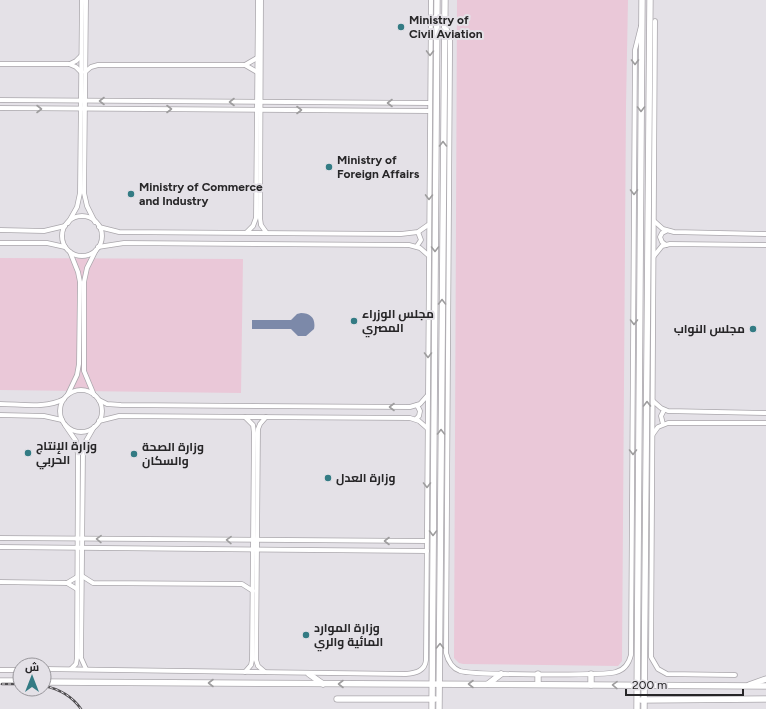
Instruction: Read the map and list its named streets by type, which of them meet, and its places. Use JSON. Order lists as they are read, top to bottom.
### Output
{
  "places": [
    "Ministry of Civil Aviation",
    "Ministry of Foreign Affairs",
    "Ministry of Commerce and Industry",
    "مجلس الوزراء المصري",
    "مجلس النواب",
    "وزارة الإنتاج الحربي",
    "وزارة الصحة والسكان",
    "وزارة العدل",
    "وزارة الموارد المائية والري"
  ],
  "scale_bar": "200 m",
  "north": "top"
}
